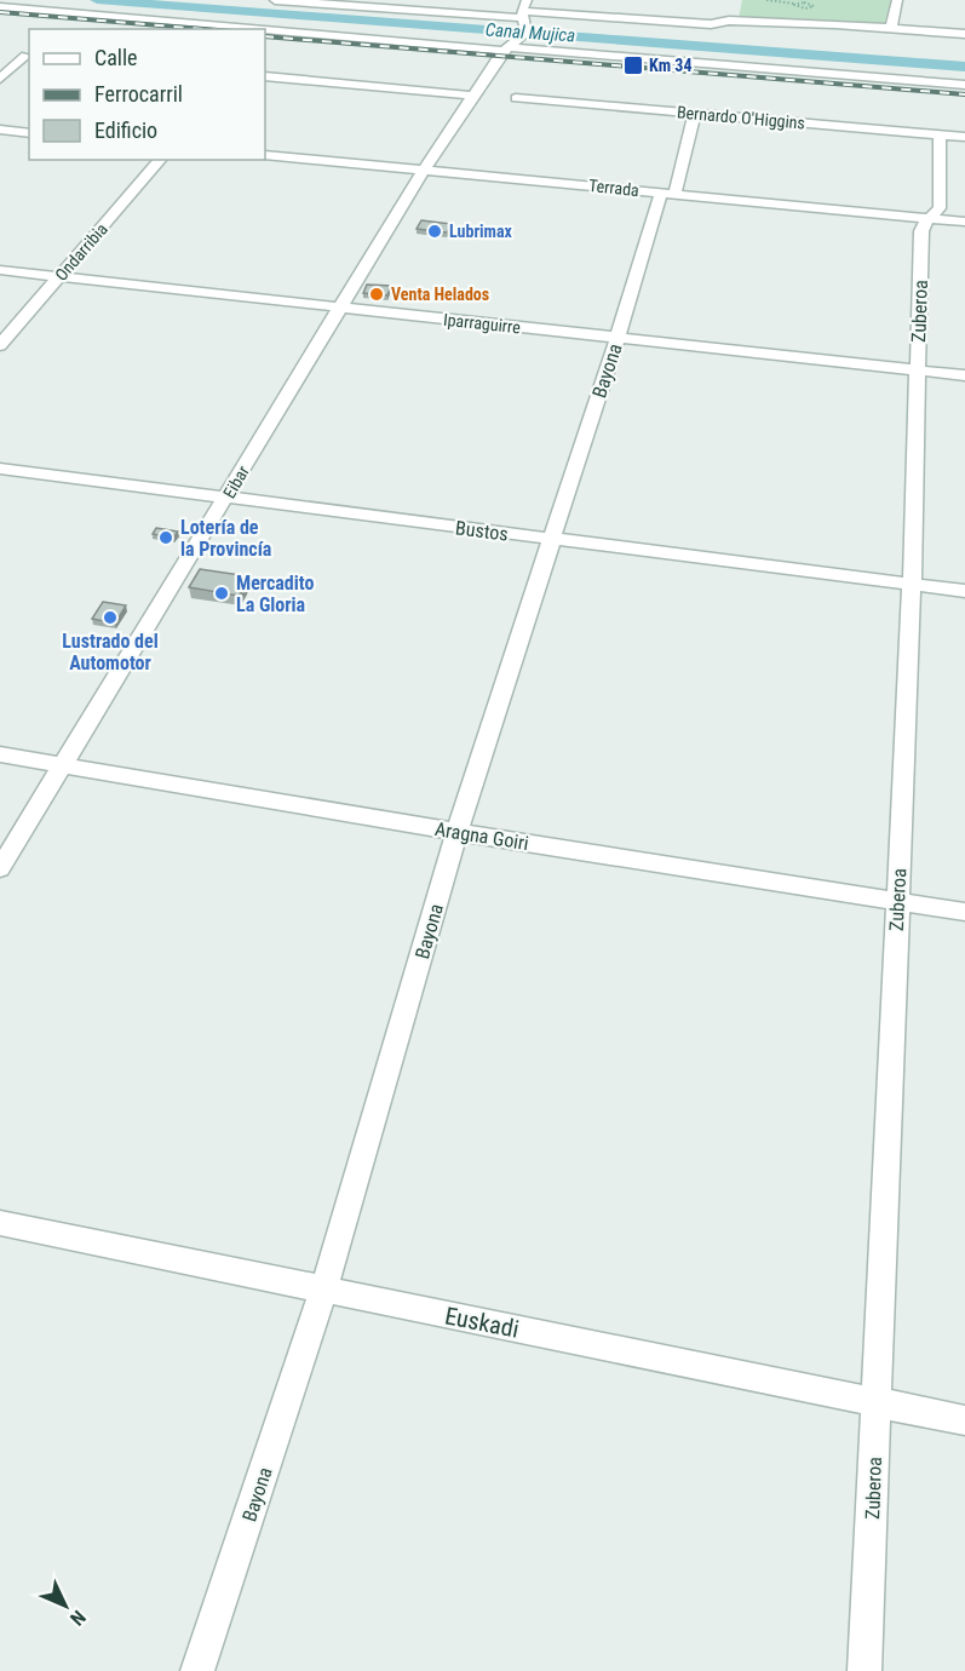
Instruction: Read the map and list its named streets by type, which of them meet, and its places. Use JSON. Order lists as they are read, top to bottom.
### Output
{
  "streets": {
    "street": [
      "Bernardo O'Higgins",
      "Terrada",
      "Ondarribia",
      "Zuberoa",
      "Iparraguirre",
      "Bayona",
      "Eibar",
      "Bustos",
      "Aragna Goiri",
      "Euskadi"
    ]
  },
  "crossings": [
    ["Bernardo O'Higgins", "Zuberoa"],
    ["Bernardo O'Higgins", "Bayona"],
    ["Terrada", "Zuberoa"],
    ["Terrada", "Bayona"],
    ["Terrada", "Eibar"],
    ["Ondarribia", "Iparraguirre"],
    ["Zuberoa", "Iparraguirre"],
    ["Zuberoa", "Bustos"],
    ["Zuberoa", "Aragna Goiri"],
    ["Zuberoa", "Euskadi"],
    ["Iparraguirre", "Bayona"],
    ["Iparraguirre", "Eibar"],
    ["Bayona", "Bustos"],
    ["Bayona", "Aragna Goiri"],
    ["Bayona", "Euskadi"],
    ["Eibar", "Bustos"],
    ["Eibar", "Aragna Goiri"]
  ],
  "water": ["Canal Mujica"],
  "places": {
    "transit": ["Km 34"],
    "other": [
      "Lubrimax",
      "Venta Helados",
      "Lotería de la Provincía",
      "Mercadito La Gloria",
      "Lustrado del Automotor"
    ]
  },
  "legend": ["Calle", "Ferrocarril", "Edificio"],
  "north": "bottom right"
}
